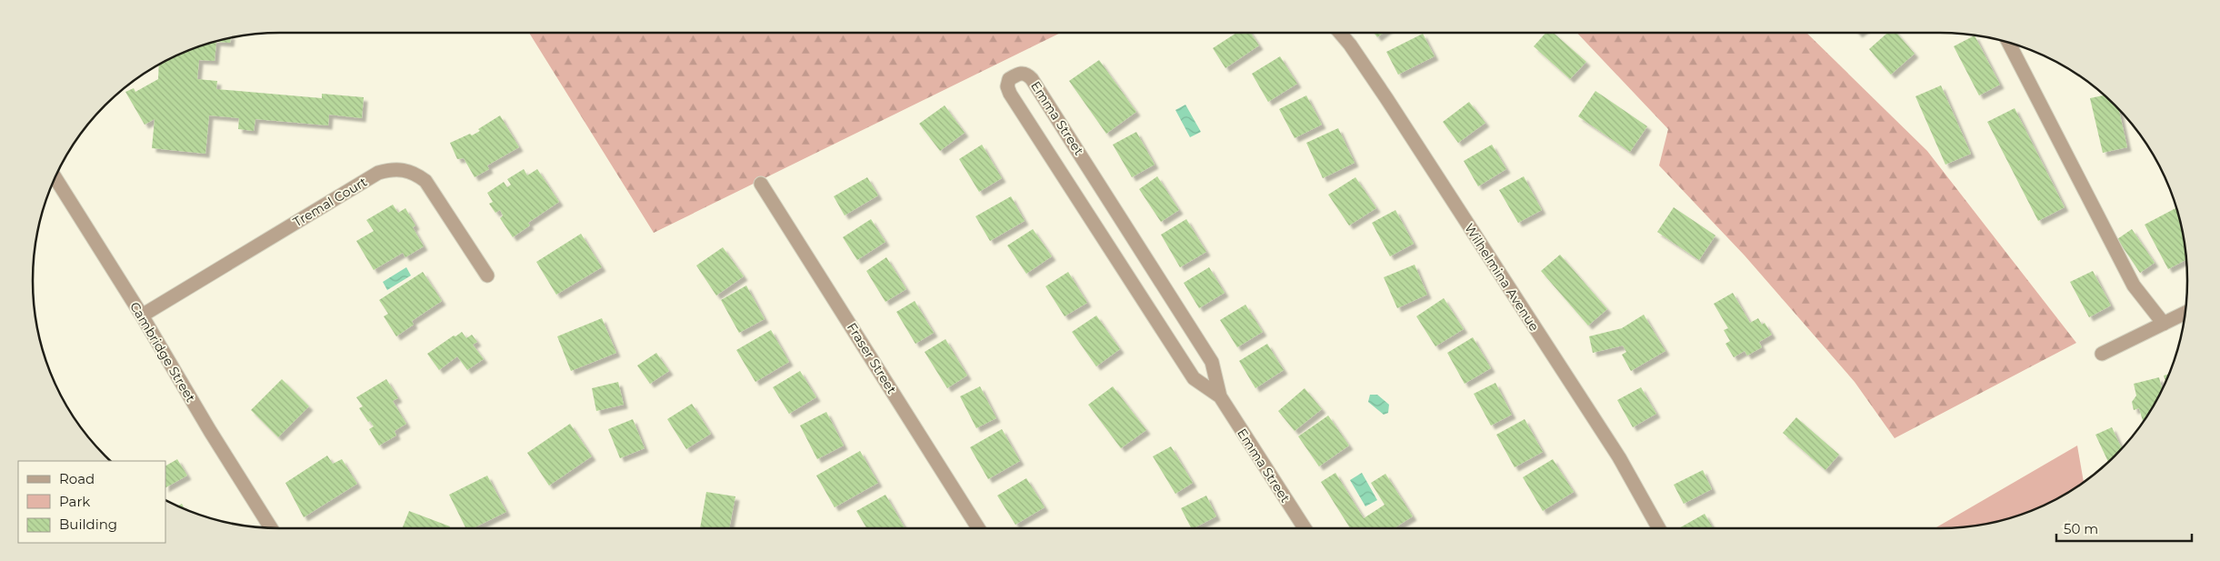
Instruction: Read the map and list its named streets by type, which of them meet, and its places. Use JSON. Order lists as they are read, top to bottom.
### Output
{
  "streets": {
    "street": [
      "Emma Street",
      "Tremal Court",
      "Wilhelmina Avenue",
      "Cambridge Street",
      "Fraser Street"
    ]
  },
  "crossings": [
    ["Tremal Court", "Cambridge Street"]
  ],
  "legend": ["Road", "Park", "Building"],
  "scale_bar": "50 m"
}
